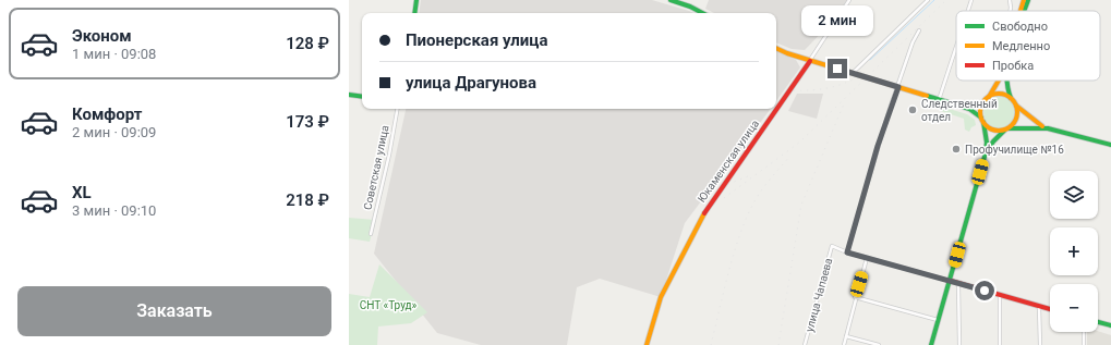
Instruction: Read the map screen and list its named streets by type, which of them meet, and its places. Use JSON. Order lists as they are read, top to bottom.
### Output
{
  "streets": {
    "main road": ["Юкаменская улица"],
    "street": ["Советская улица", "улица Чапаева"]
  },
  "parks": ["СНТ «Труд»"],
  "places": ["Следственный отдел", "Профучилище №16"],
  "legend": ["Свободно", "Медленно", "Пробка"],
  "page": {
    "bubble": "2 мин",
    "list": [
      {
        "name": "Эконом",
        "note": "1 мин · 09:08",
        "value": "128 ₽"
      },
      {
        "name": "Комфорт",
        "note": "2 мин · 09:09",
        "value": "173 ₽"
      },
      {
        "name": "XL",
        "note": "3 мин · 09:10",
        "value": "218 ₽"
      }
    ],
    "banner": ["Пионерская улица", "улица Драгунова"],
    "map_buttons": ["+", "−"],
    "buttons": "Заказать"
  }
}
